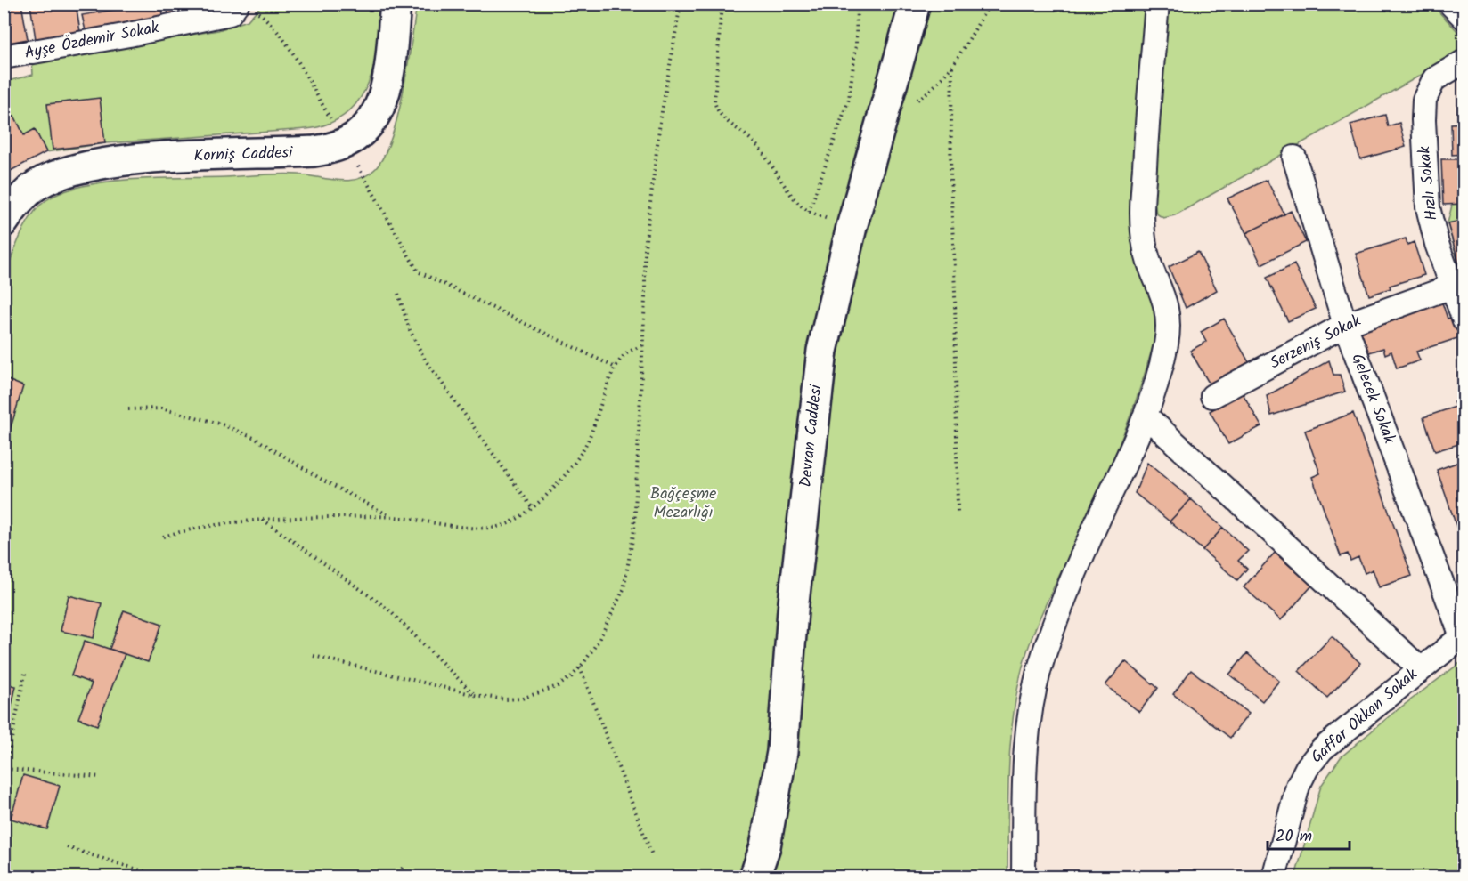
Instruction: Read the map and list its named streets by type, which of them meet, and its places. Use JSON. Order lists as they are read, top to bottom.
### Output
{
  "streets": {
    "main road": ["Korniş Caddesi", "Devran Caddesi"],
    "street": [
      "Ayşe Özdemir Sokak",
      "Hızlı Sokak",
      "Serzeniş Sokak",
      "Gelecek Sokak",
      "Gaffar Okkan Sokak"
    ]
  },
  "crossings": [
    ["Hızlı Sokak", "Serzeniş Sokak"],
    ["Serzeniş Sokak", "Gelecek Sokak"],
    ["Gelecek Sokak", "Gaffar Okkan Sokak"]
  ],
  "parks": ["Bağçeşme Mezarlığı"],
  "scale_bar": "20 m"
}
